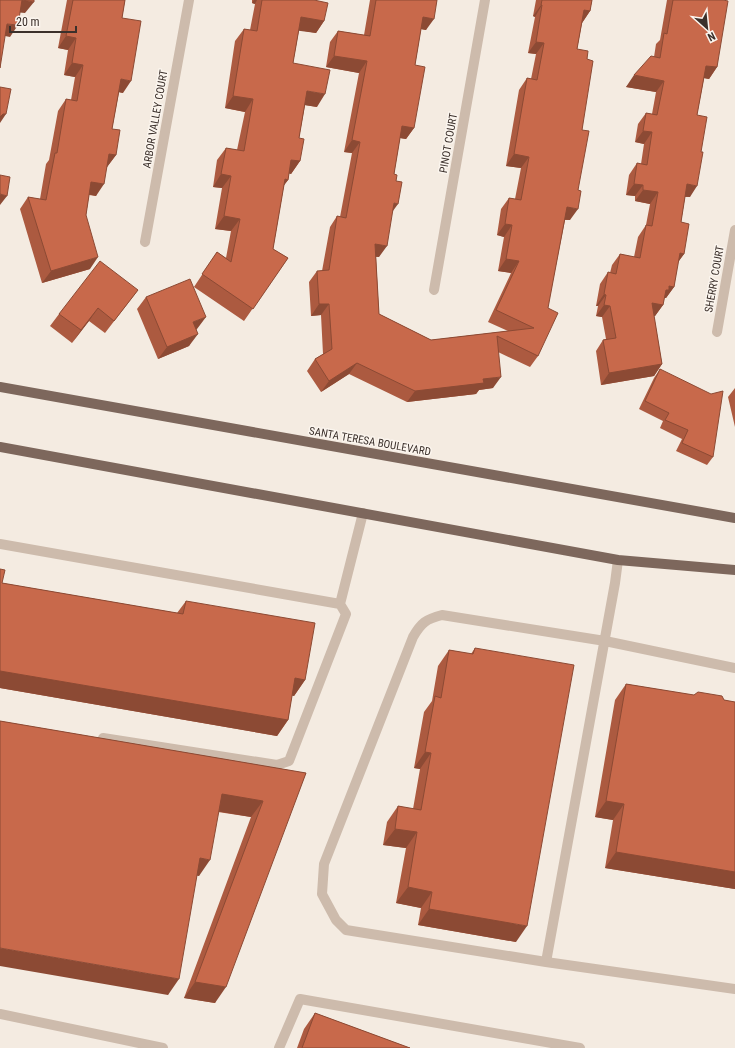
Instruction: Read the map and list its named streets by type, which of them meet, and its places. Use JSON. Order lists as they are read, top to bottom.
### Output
{
  "streets": {
    "main road": ["SANTA TERESA BOULEVARD"],
    "street": ["ARBOR VALLEY COURT", "PINOT COURT", "SHERRY COURT"]
  },
  "scale_bar": "20 m",
  "north": "bottom right"
}
